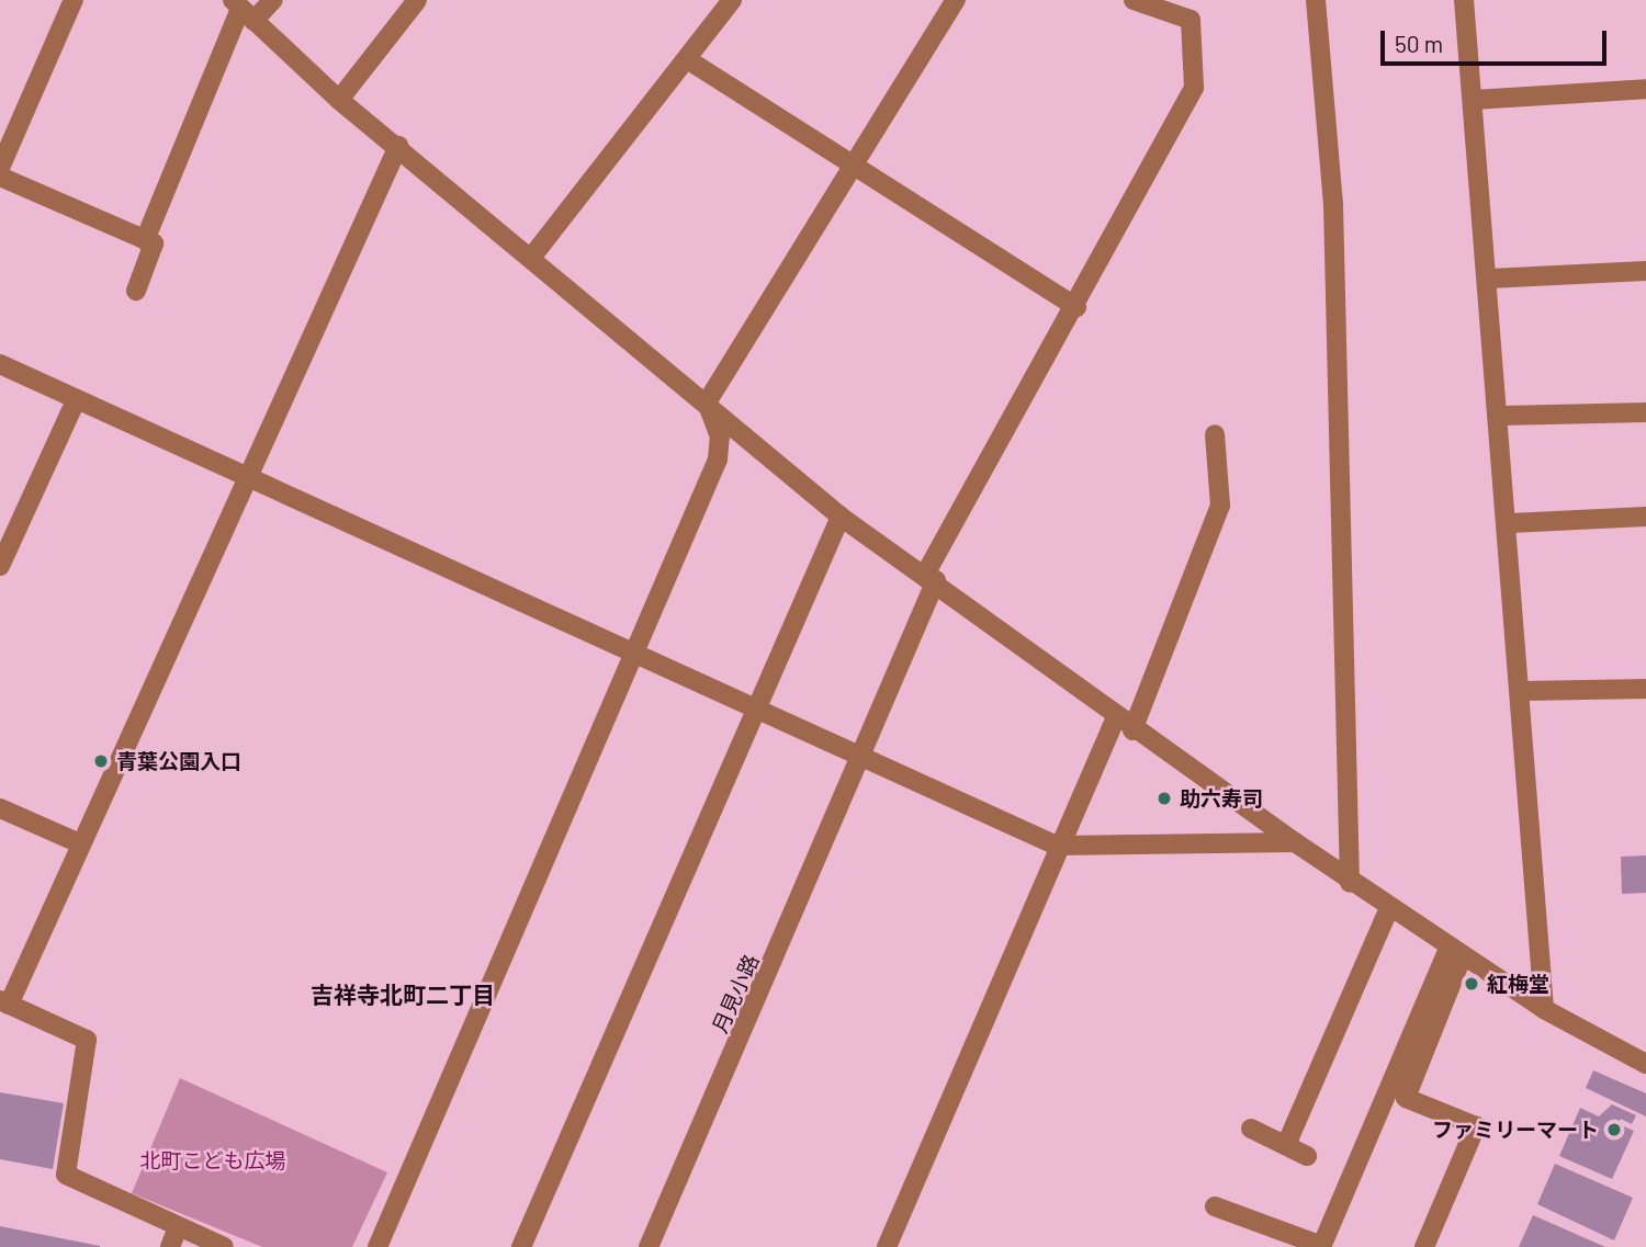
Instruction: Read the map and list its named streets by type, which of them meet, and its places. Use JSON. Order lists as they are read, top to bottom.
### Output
{
  "streets": {
    "street": ["月見小路"]
  },
  "districts": ["吉祥寺北町二丁目"],
  "parks": ["北町こども広場"],
  "places": [
    "青葉公園入口",
    "助六寿司",
    "紅梅堂",
    "ファミリーマート"
  ],
  "scale_bar": "50 m"
}
